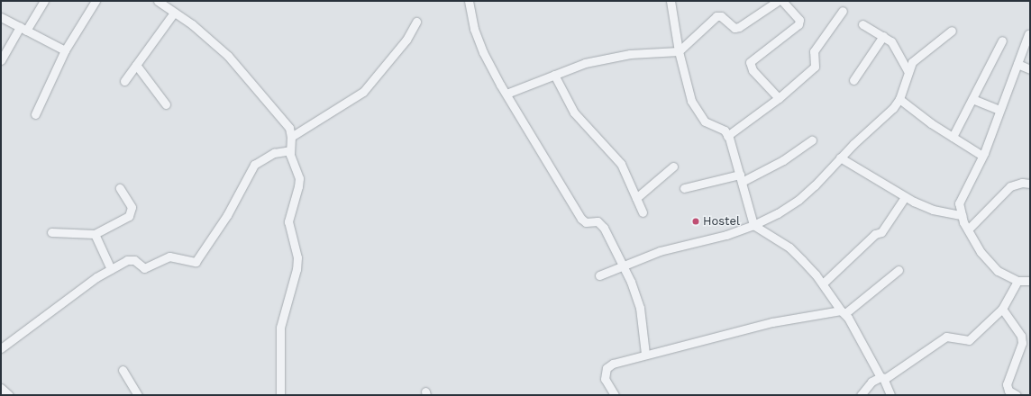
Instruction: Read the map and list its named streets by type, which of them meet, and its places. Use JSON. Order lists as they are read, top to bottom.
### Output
{
  "places": ["Hostel"]
}
